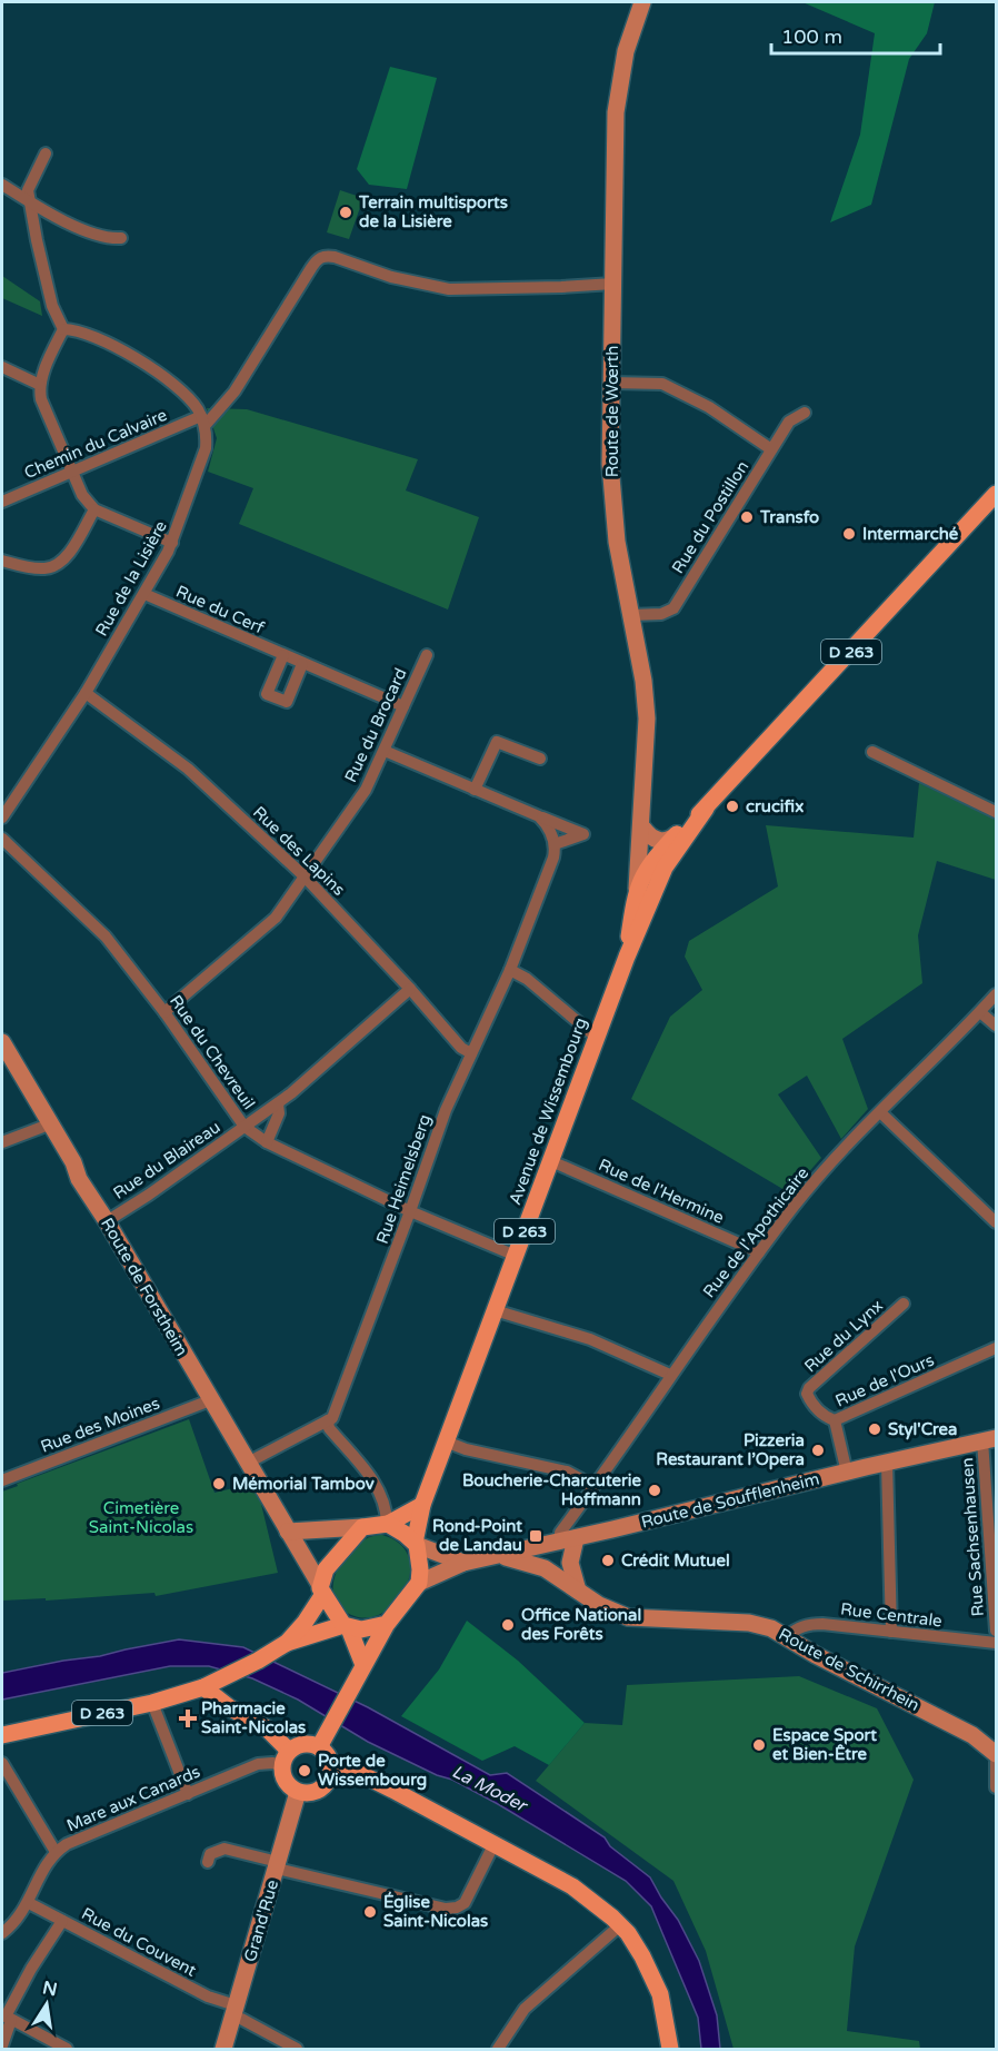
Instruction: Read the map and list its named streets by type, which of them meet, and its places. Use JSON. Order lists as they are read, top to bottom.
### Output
{
  "streets": {
    "main road": ["D 263", "Avenue de Wissembourg"],
    "street": [
      "Route de Wœrth",
      "Chemin du Calvaire",
      "Rue du Postillon",
      "Rue de la Lisière",
      "Rue du Cerf",
      "Rue du Brocard",
      "Rue des Lapins",
      "Rue du Chevreuil",
      "Rue du Blaireau",
      "Rue Heimelsberg",
      "Rue de l'Hermine",
      "Rue de l'Apothicaire",
      "Route de Forstheim",
      "Rue du Lynx",
      "Rue de l'Ours",
      "Rue des Moines",
      "Route de Soufflenheim",
      "Rue Sachsenhausen",
      "Rue Centrale",
      "Route de Schirrhein",
      "Mare aux Canards",
      "Grand'Rue",
      "Rue du Couvent"
    ]
  },
  "crossings": [
    ["Route de Wœrth", "Rue du Postillon"],
    ["Route de Wœrth", "Avenue de Wissembourg"],
    ["Chemin du Calvaire", "Rue de la Lisière"],
    ["Rue de la Lisière", "Rue du Cerf"],
    ["Rue de la Lisière", "Rue des Lapins"],
    ["Rue du Cerf", "Rue du Brocard"],
    ["D 263", "Avenue de Wissembourg"],
    ["D 263", "Route de Forstheim"],
    ["D 263", "Route de Soufflenheim"],
    ["Rue du Brocard", "Rue des Lapins"],
    ["Rue du Brocard", "Rue du Chevreuil"],
    ["Rue des Lapins", "Rue du Blaireau"],
    ["Rue des Lapins", "Rue Heimelsberg"],
    ["Rue du Chevreuil", "Avenue de Wissembourg"],
    ["Rue du Chevreuil", "Rue du Blaireau"],
    ["Rue du Chevreuil", "Rue Heimelsberg"],
    ["Avenue de Wissembourg", "Rue de l'Hermine"],
    ["Avenue de Wissembourg", "Route de Forstheim"],
    ["Avenue de Wissembourg", "Route de Soufflenheim"],
    ["Rue du Blaireau", "Route de Forstheim"],
    ["Rue de l'Hermine", "Rue de l'Apothicaire"],
    ["Rue de l'Apothicaire", "Route de Soufflenheim"],
    ["Route de Forstheim", "Rue des Moines"],
    ["Route de Forstheim", "Route de Soufflenheim"],
    ["Rue du Lynx", "Rue de l'Ours"],
    ["Rue de l'Ours", "Route de Soufflenheim"],
    ["Route de Soufflenheim", "Rue Sachsenhausen"],
    ["Route de Soufflenheim", "Route de Schirrhein"],
    ["Rue Centrale", "Route de Schirrhein"],
    ["Mare aux Canards", "Grand'Rue"],
    ["Mare aux Canards", "Rue du Couvent"],
    ["Grand'Rue", "Rue du Couvent"]
  ],
  "water": ["La Moder"],
  "parks": ["Cimetière Saint-Nicolas"],
  "places": {
    "other": [
      "Terrain multisports de la Lisière",
      "Transfo",
      "Intermarché",
      "crucifix",
      "Styl'Crea",
      "Pizzeria Restaurant l’Opera",
      "Mémorial Tambov",
      "Boucherie-Charcuterie Hoffmann",
      "Crédit Mutuel",
      "Office National des Forêts",
      "Espace Sport et Bien-Être",
      "Porte de Wissembourg",
      "Église Saint-Nicolas"
    ],
    "transit": ["Rond-Point de Landau"],
    "health": ["Pharmacie Saint-Nicolas"]
  },
  "scale_bar": "100 m",
  "north": "top"
}
